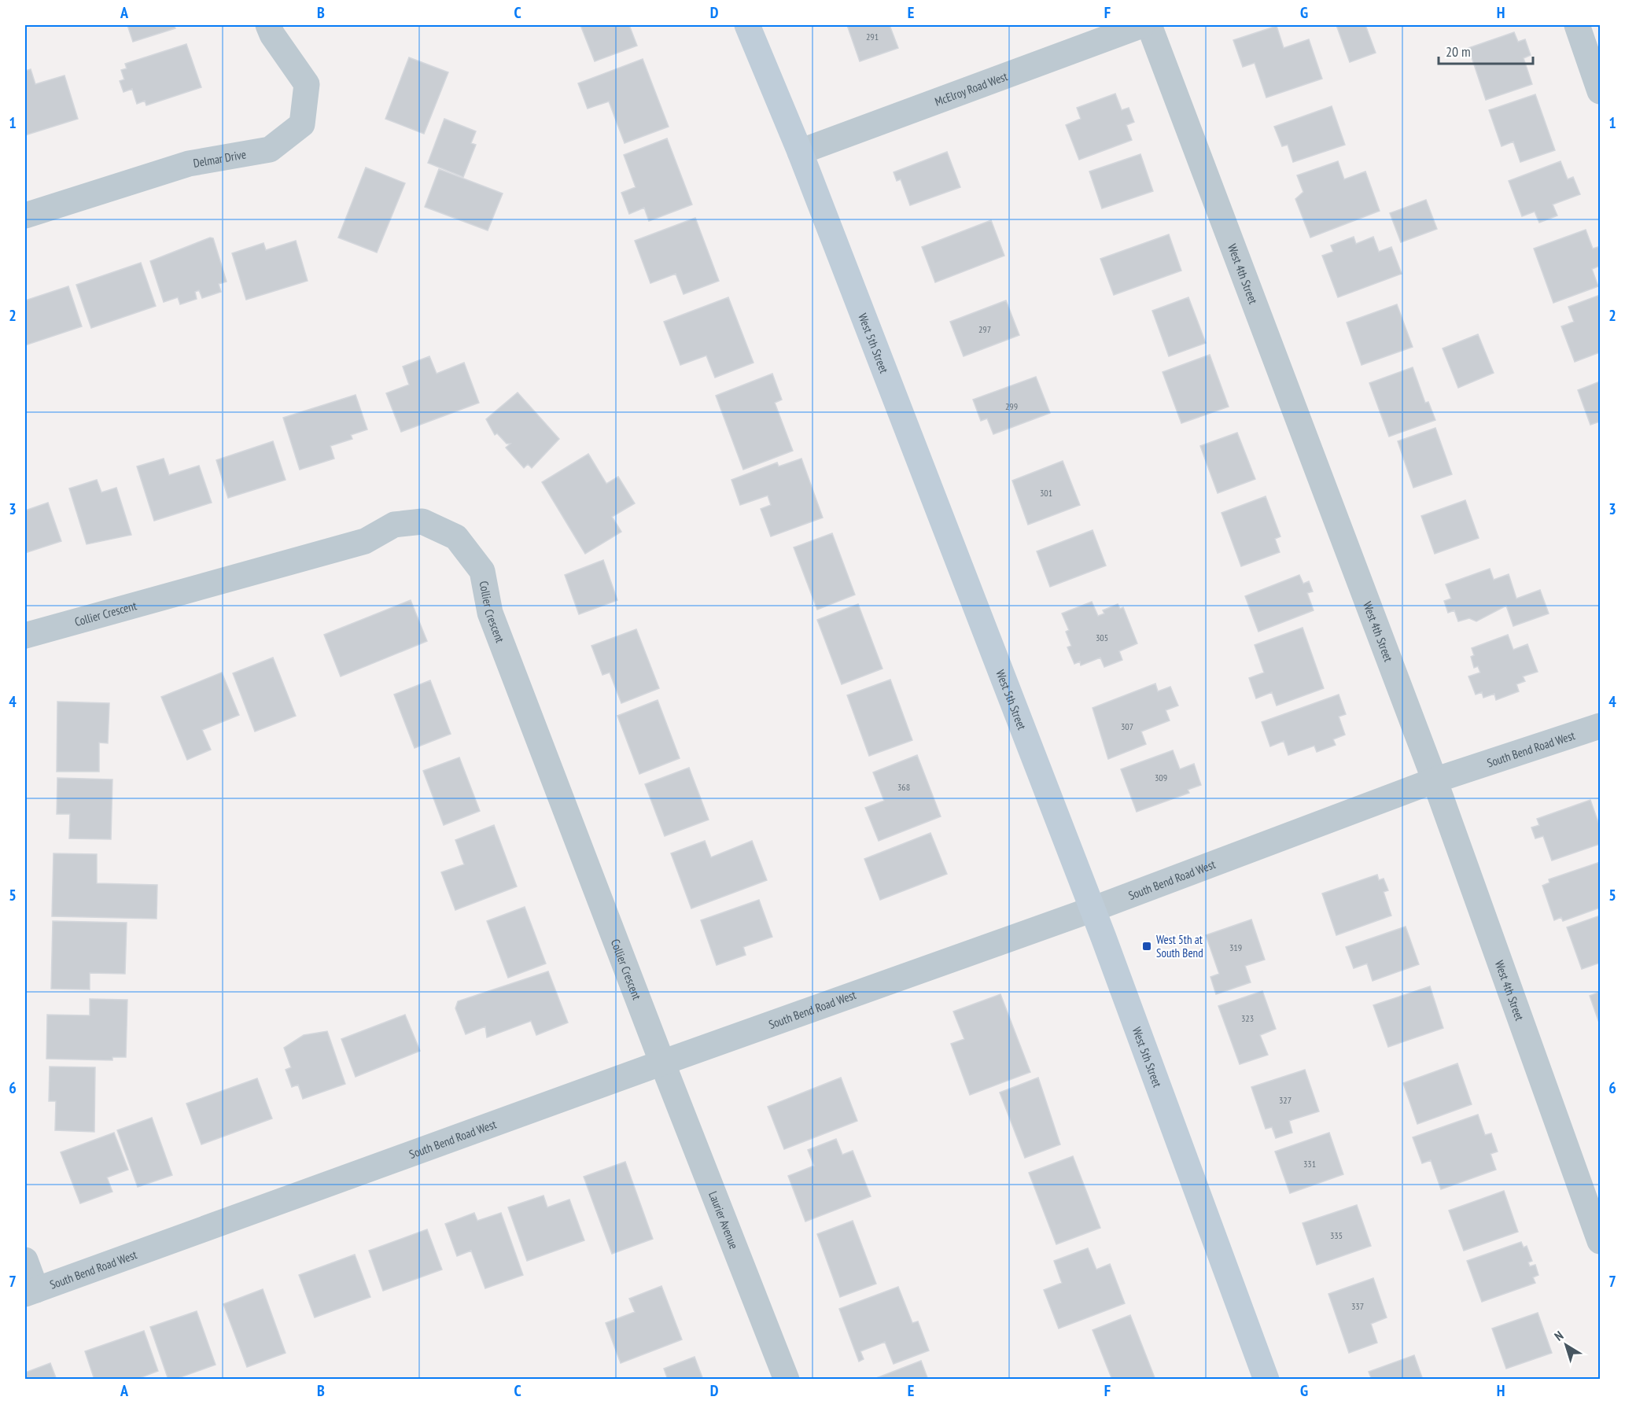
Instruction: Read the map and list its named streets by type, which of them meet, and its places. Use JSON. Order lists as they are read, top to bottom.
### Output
{
  "streets": {
    "main road": ["West 5th Street"],
    "street": [
      "McElroy Road West",
      "Delmar Drive",
      "West 4th Street",
      "Collier Crescent",
      "South Bend Road West",
      "Laurier Avenue"
    ]
  },
  "crossings": [
    ["McElroy Road West", "West 5th Street"],
    ["West 4th Street", "South Bend Road West"],
    ["West 5th Street", "South Bend Road West"],
    ["Collier Crescent", "South Bend Road West"],
    ["Collier Crescent", "Laurier Avenue"],
    ["South Bend Road West", "Laurier Avenue"]
  ],
  "places": {
    "transit": ["West 5th at South Bend"]
  },
  "house_numbers": [
    "291",
    "297",
    "299",
    "301",
    "305",
    "307",
    "309",
    "368",
    "319",
    "323",
    "327",
    "331",
    "335",
    "337"
  ],
  "scale_bar": "20 m",
  "north": "top left",
  "grid": {
    "columns": [
      "A",
      "B",
      "C",
      "D",
      "E",
      "F",
      "G",
      "H"
    ],
    "rows": [
      "1",
      "2",
      "3",
      "4",
      "5",
      "6",
      "7"
    ]
  }
}
